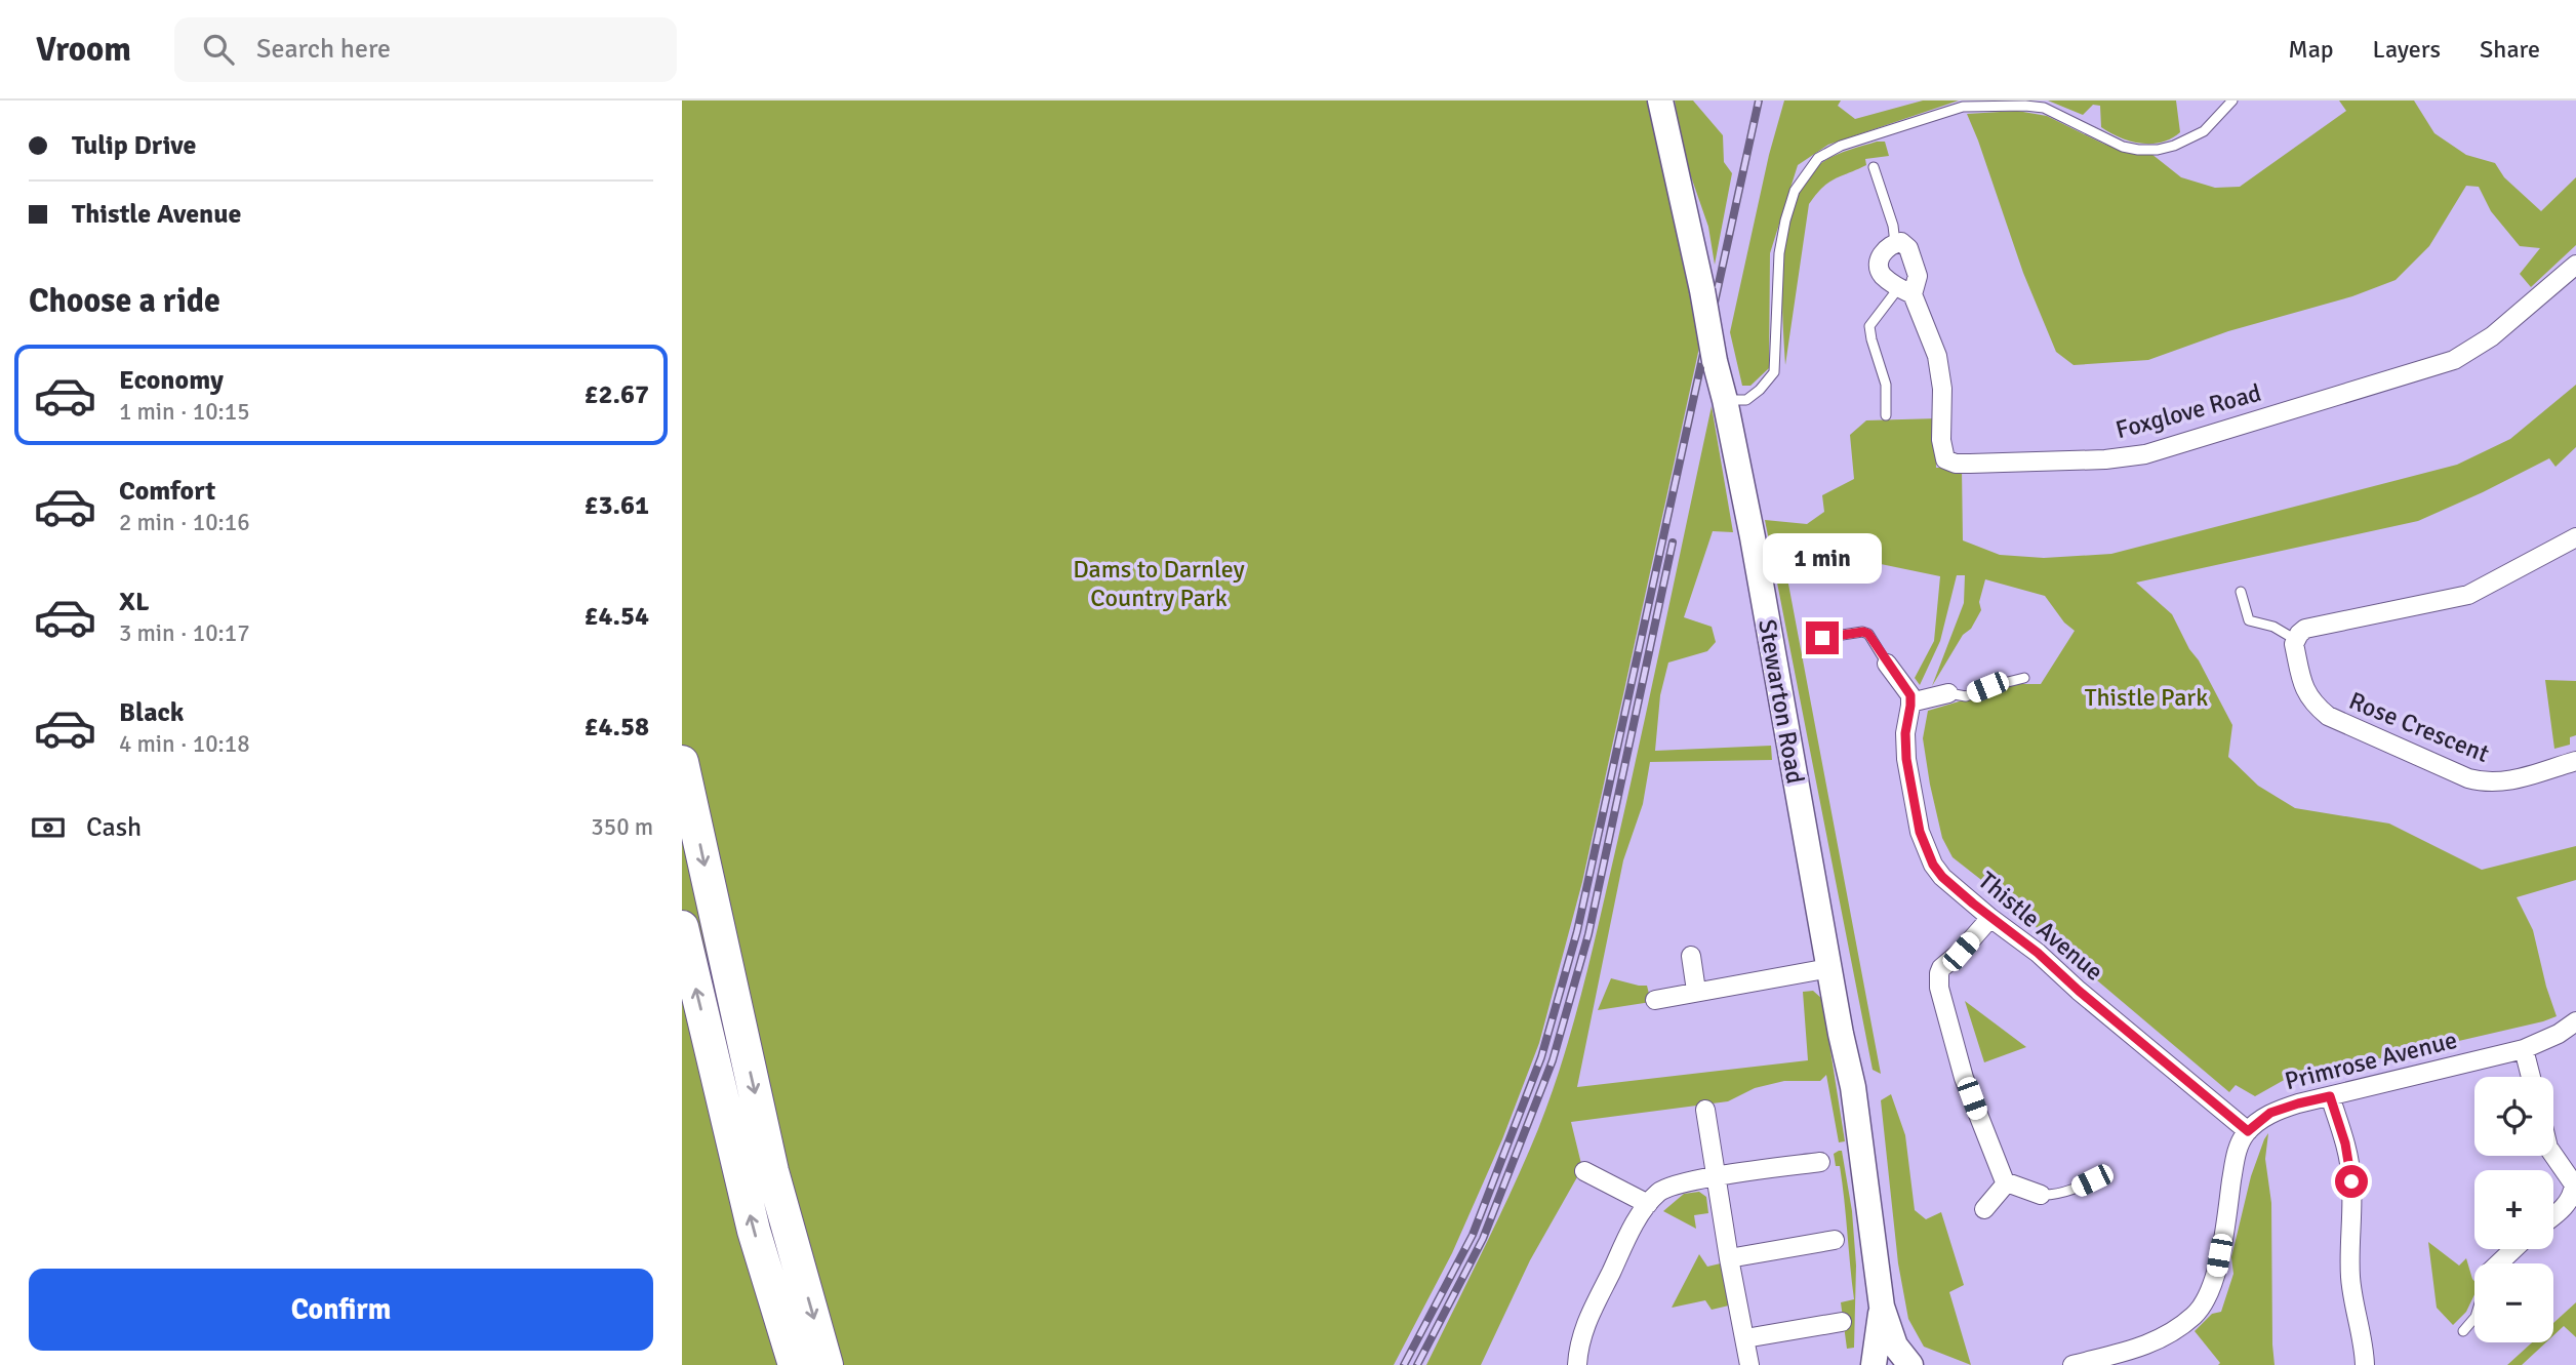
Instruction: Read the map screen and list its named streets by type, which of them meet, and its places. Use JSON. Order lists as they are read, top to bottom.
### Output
{
  "streets": {
    "main road": ["Stewarton Road"],
    "street": [
      "Foxglove Road",
      "Rose Crescent",
      "Thistle Avenue",
      "Primrose Avenue"
    ]
  },
  "crossings": [
    ["Thistle Avenue", "Primrose Avenue"]
  ],
  "parks": ["Dams to Darnley Country Park", "Thistle Park"],
  "page": {
    "header": "Vroom",
    "search": "Search here",
    "nav": ["Map", "Layers", "Share"],
    "banner": ["Tulip Drive", "Thistle Avenue"],
    "heading": "Choose a ride",
    "list": [
      {
        "name": "Economy",
        "note": "1 min · 10:15",
        "value": "£2.67"
      },
      {
        "name": "Comfort",
        "note": "2 min · 10:16",
        "value": "£3.61"
      },
      {
        "name": "XL",
        "note": "3 min · 10:17",
        "value": "£4.54"
      },
      {
        "name": "Black",
        "note": "4 min · 10:18",
        "value": "£4.58"
      }
    ],
    "bubble": "1 min",
    "pay": ["Cash", "350 m"],
    "map_buttons": ["+", "−"],
    "buttons": "Confirm"
  }
}
